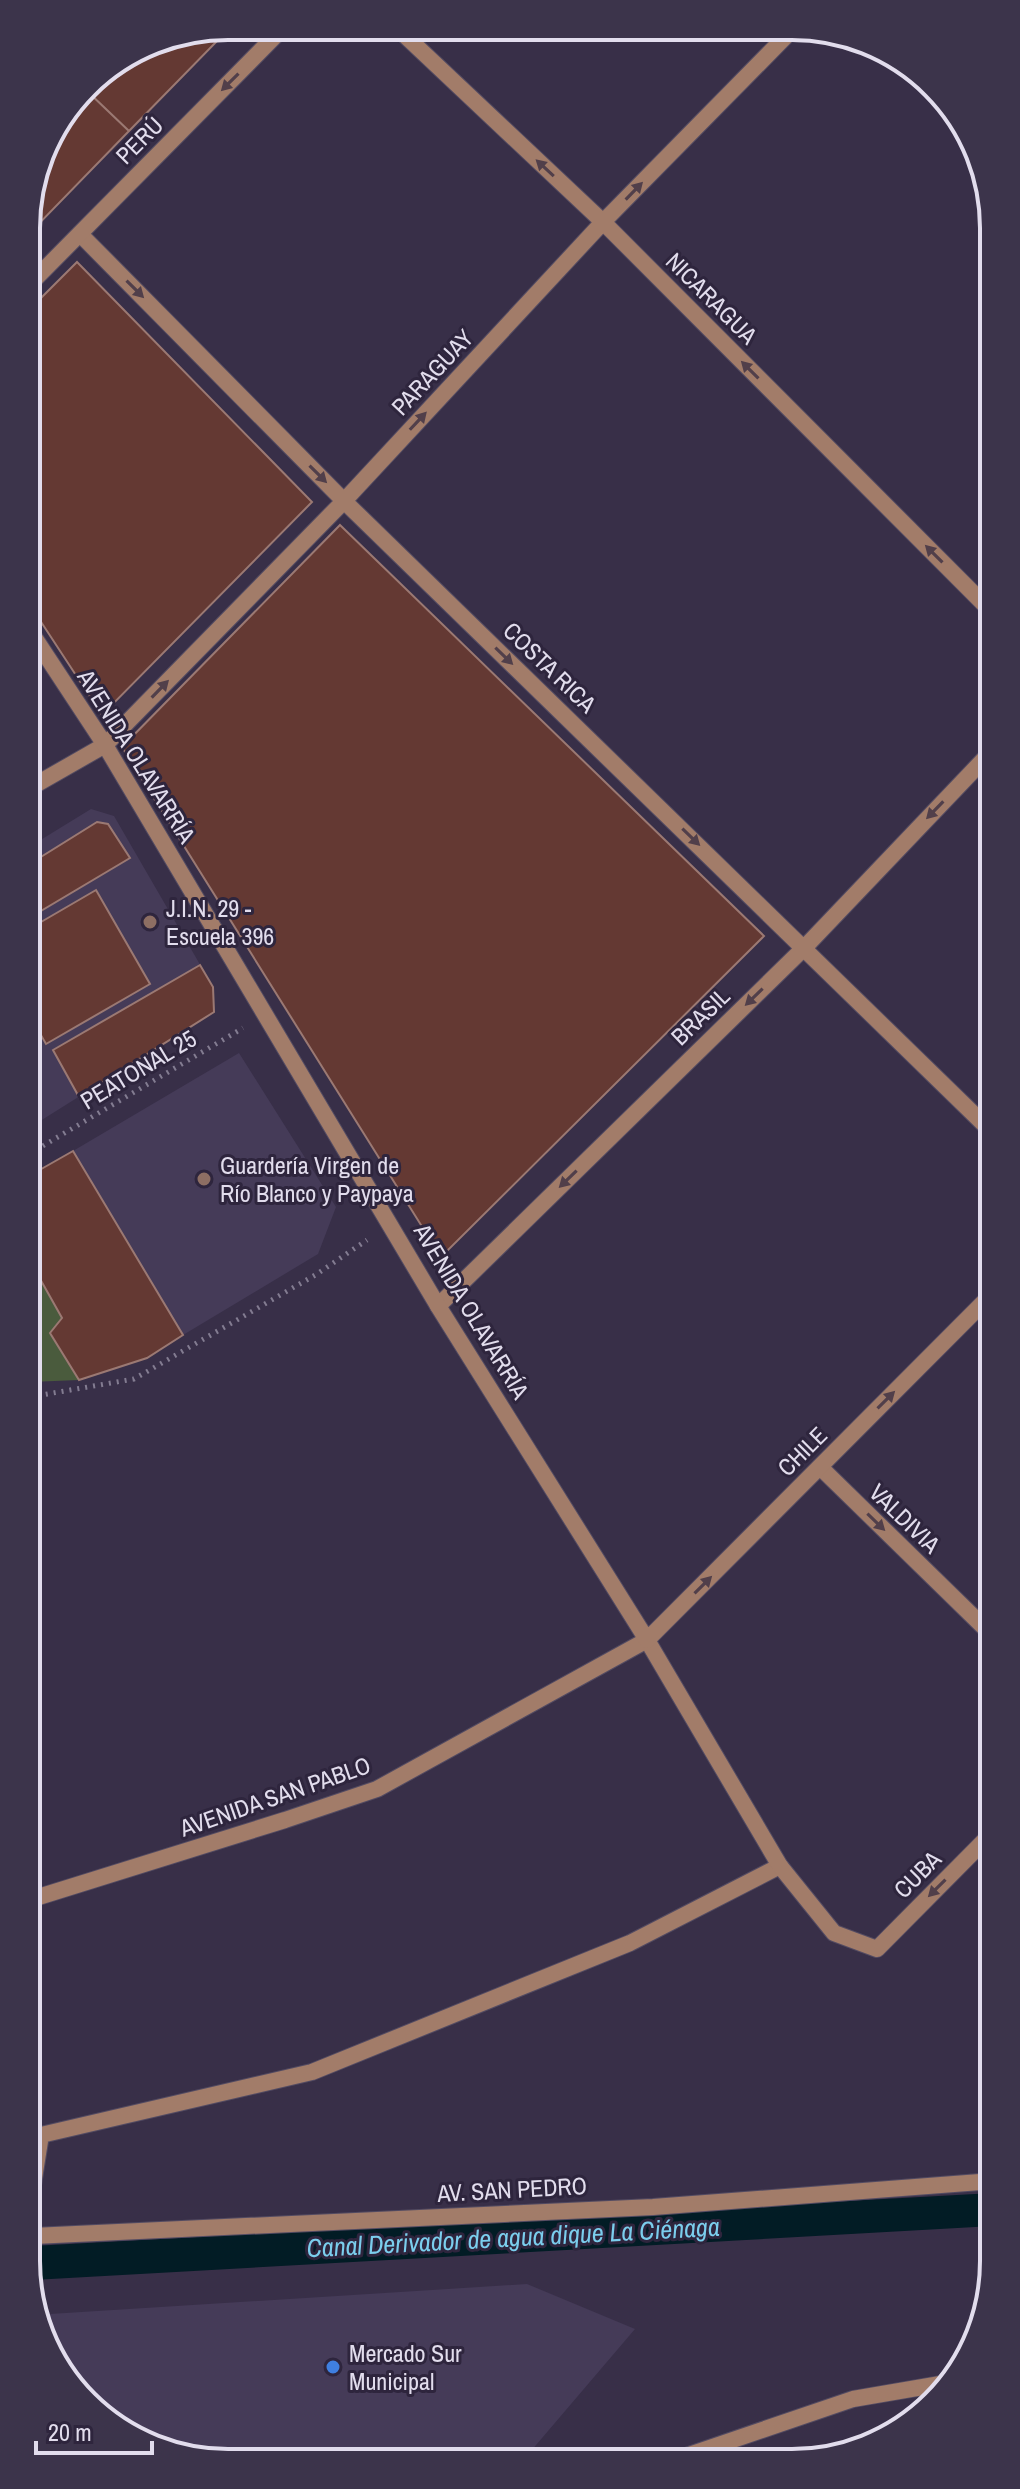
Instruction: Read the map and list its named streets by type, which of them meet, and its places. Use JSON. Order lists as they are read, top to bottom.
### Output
{
  "streets": {
    "street": [
      "PERÚ",
      "NICARAGUA",
      "PARAGUAY",
      "COSTA RICA",
      "AVENIDA OLAVARRÍA",
      "BRASIL",
      "CHILE",
      "VALDIVIA",
      "AVENIDA SAN PABLO",
      "CUBA",
      "AV. SAN PEDRO"
    ],
    "path": ["PEATONAL 25"]
  },
  "crossings": [
    ["PERÚ", "COSTA RICA"],
    ["NICARAGUA", "PARAGUAY"],
    ["PARAGUAY", "COSTA RICA"],
    ["PARAGUAY", "AVENIDA OLAVARRÍA"],
    ["COSTA RICA", "BRASIL"],
    ["AVENIDA OLAVARRÍA", "BRASIL"],
    ["AVENIDA OLAVARRÍA", "PEATONAL 25"],
    ["AVENIDA OLAVARRÍA", "CHILE"],
    ["AVENIDA OLAVARRÍA", "AVENIDA SAN PABLO"],
    ["AVENIDA OLAVARRÍA", "CUBA"],
    ["CHILE", "VALDIVIA"],
    ["CHILE", "AVENIDA SAN PABLO"]
  ],
  "one_way": [
    "PERÚ",
    "NICARAGUA",
    "PARAGUAY",
    "COSTA RICA",
    "BRASIL",
    "CHILE",
    "VALDIVIA",
    "CUBA"
  ],
  "water": ["Canal Derivador de agua dique La Ciénaga"],
  "places": ["J.I.N. 29 - Escuela 396", "Guardería Virgen de Río Blanco y Paypaya", "Mercado Sur Municipal"],
  "scale_bar": "20 m"
}
